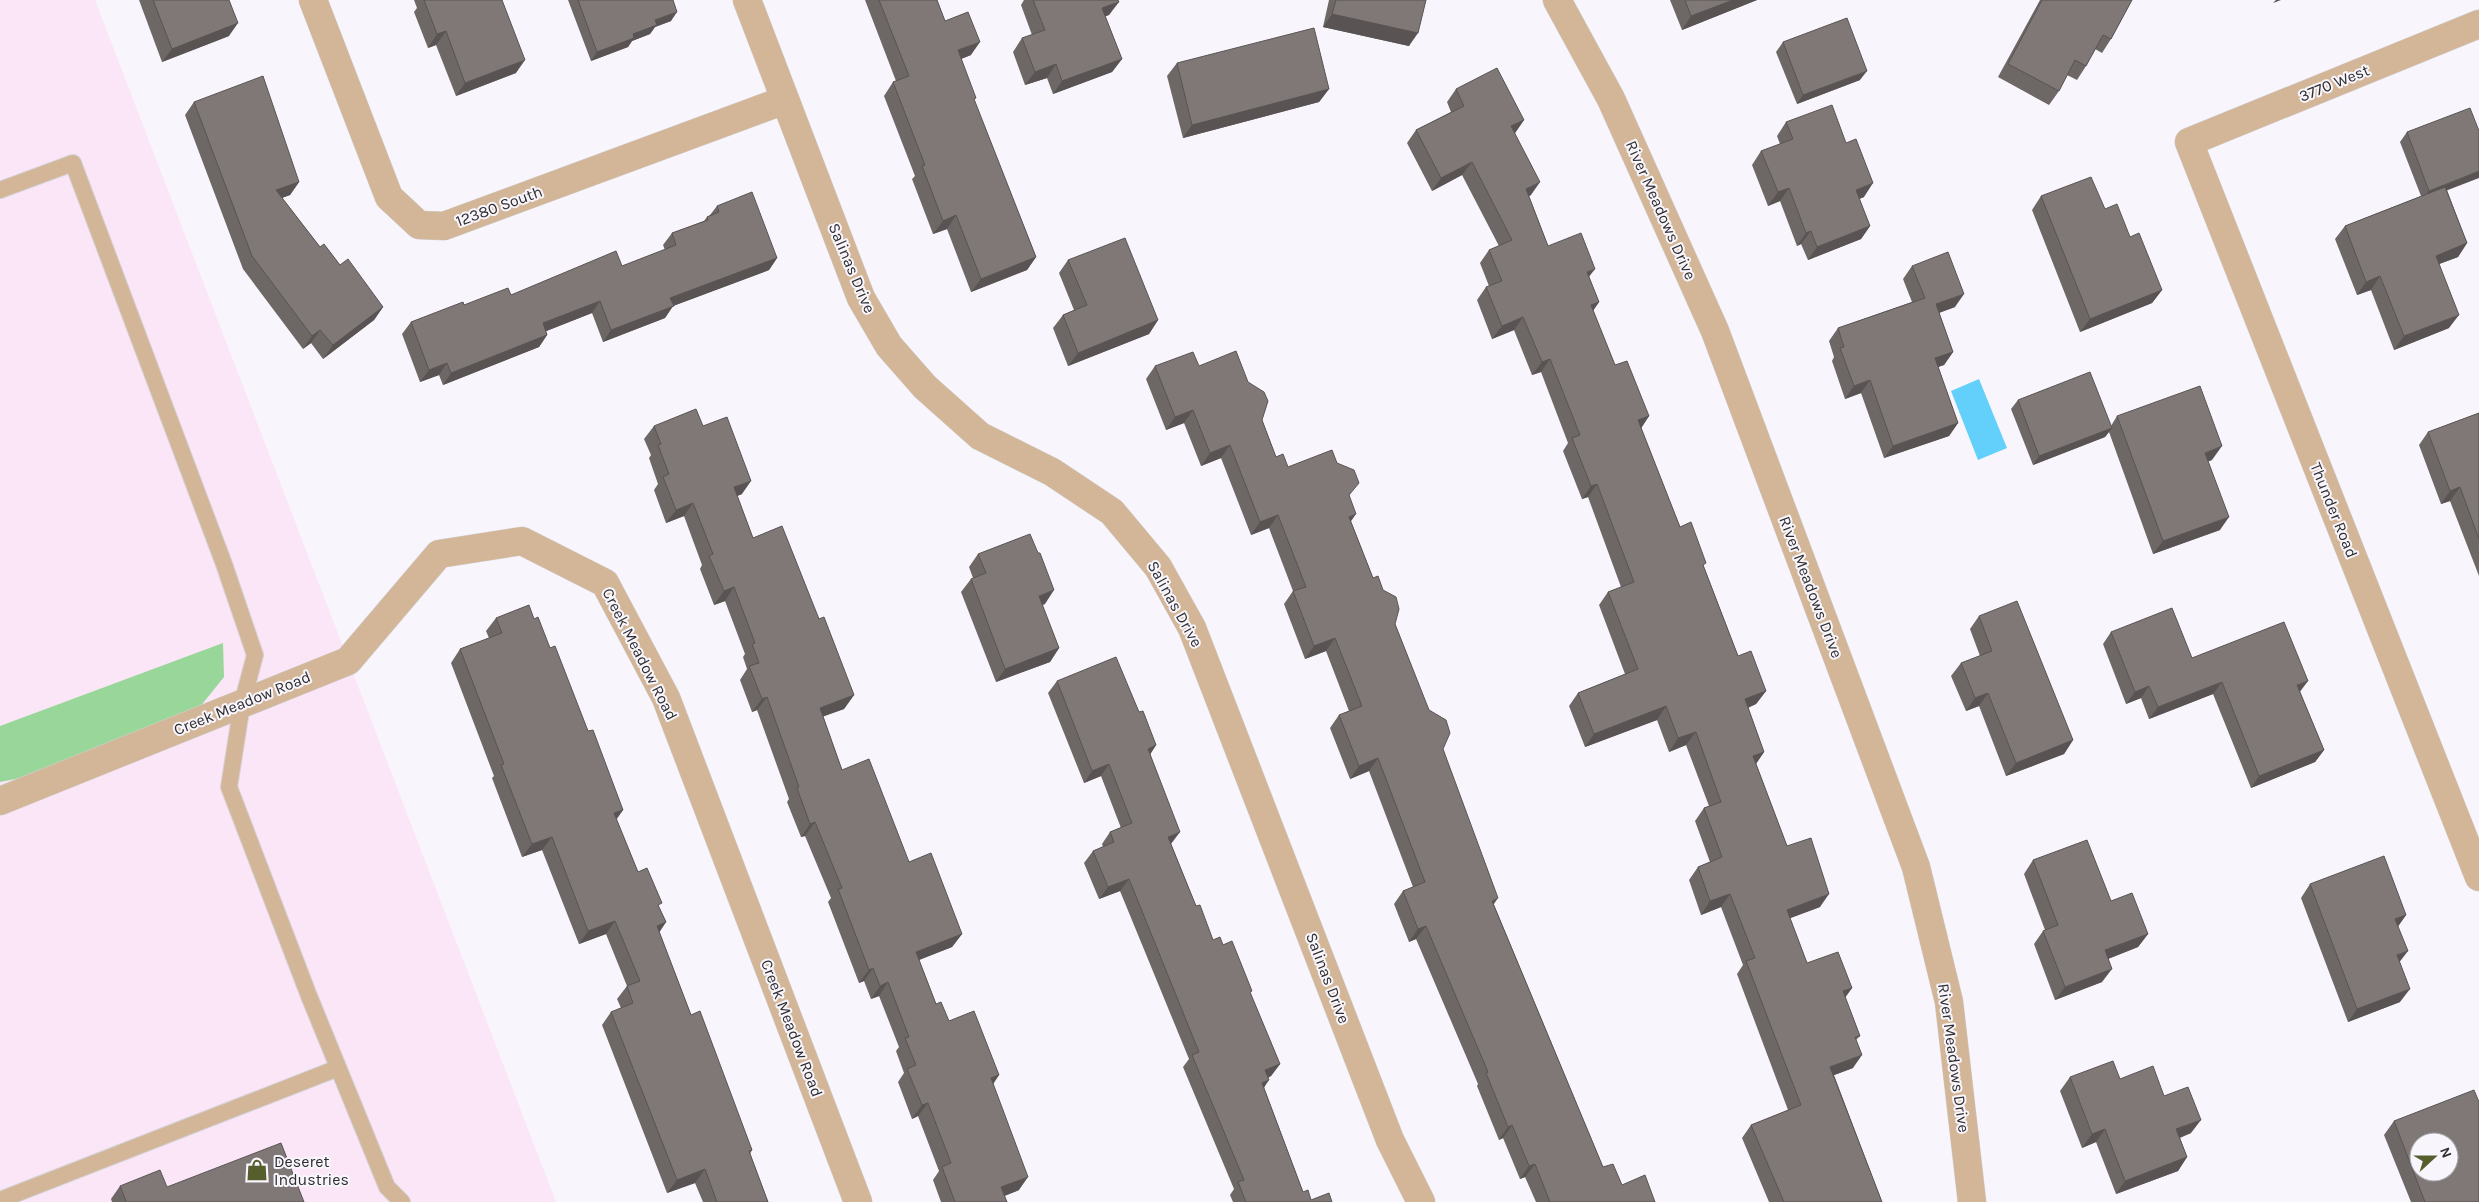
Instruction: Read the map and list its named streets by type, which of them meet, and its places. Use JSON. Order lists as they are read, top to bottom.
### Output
{
  "streets": {
    "street": [
      "3770 West",
      "12380 South",
      "River Meadows Drive",
      "Salinas Drive",
      "Thunder Road",
      "Creek Meadow Road"
    ]
  },
  "crossings": [
    ["3770 West", "Thunder Road"],
    ["12380 South", "Salinas Drive"]
  ],
  "places": {
    "shop": ["Deseret Industries"]
  },
  "north": "right"
}
